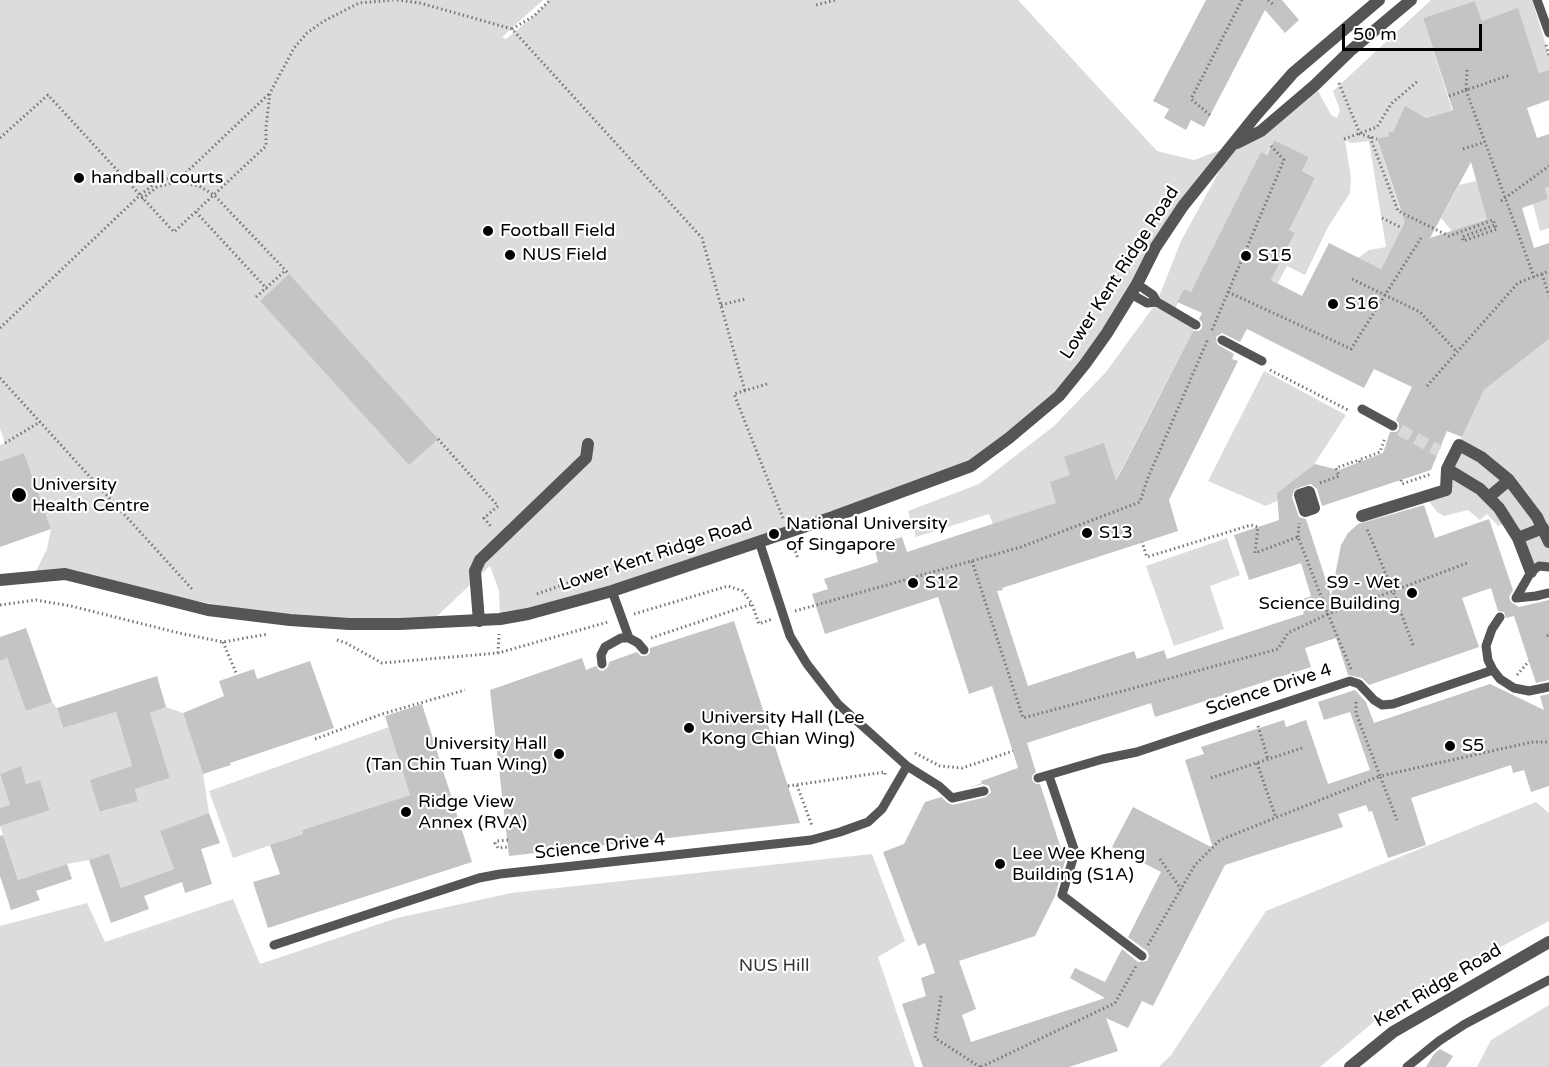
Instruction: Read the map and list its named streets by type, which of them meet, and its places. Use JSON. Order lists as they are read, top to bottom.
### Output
{
  "streets": {
    "street": ["Lower Kent Ridge Road", "Kent Ridge Road"],
    "lane": ["Science Drive 4"]
  },
  "parks": ["NUS Hill"],
  "places": [
    "handball courts",
    "Football Field",
    "NUS Field",
    "S15",
    "S16",
    "University Health Centre",
    "S13",
    "National University of Singapore",
    "S12",
    "S9 - Wet Science Building",
    "University Hall (Lee Kong Chian Wing)",
    "S5",
    "University Hall (Tan Chin Tuan Wing)",
    "Ridge View Annex (RVA)",
    "Lee Wee Kheng Building (S1A)"
  ],
  "scale_bar": "50 m"
}
